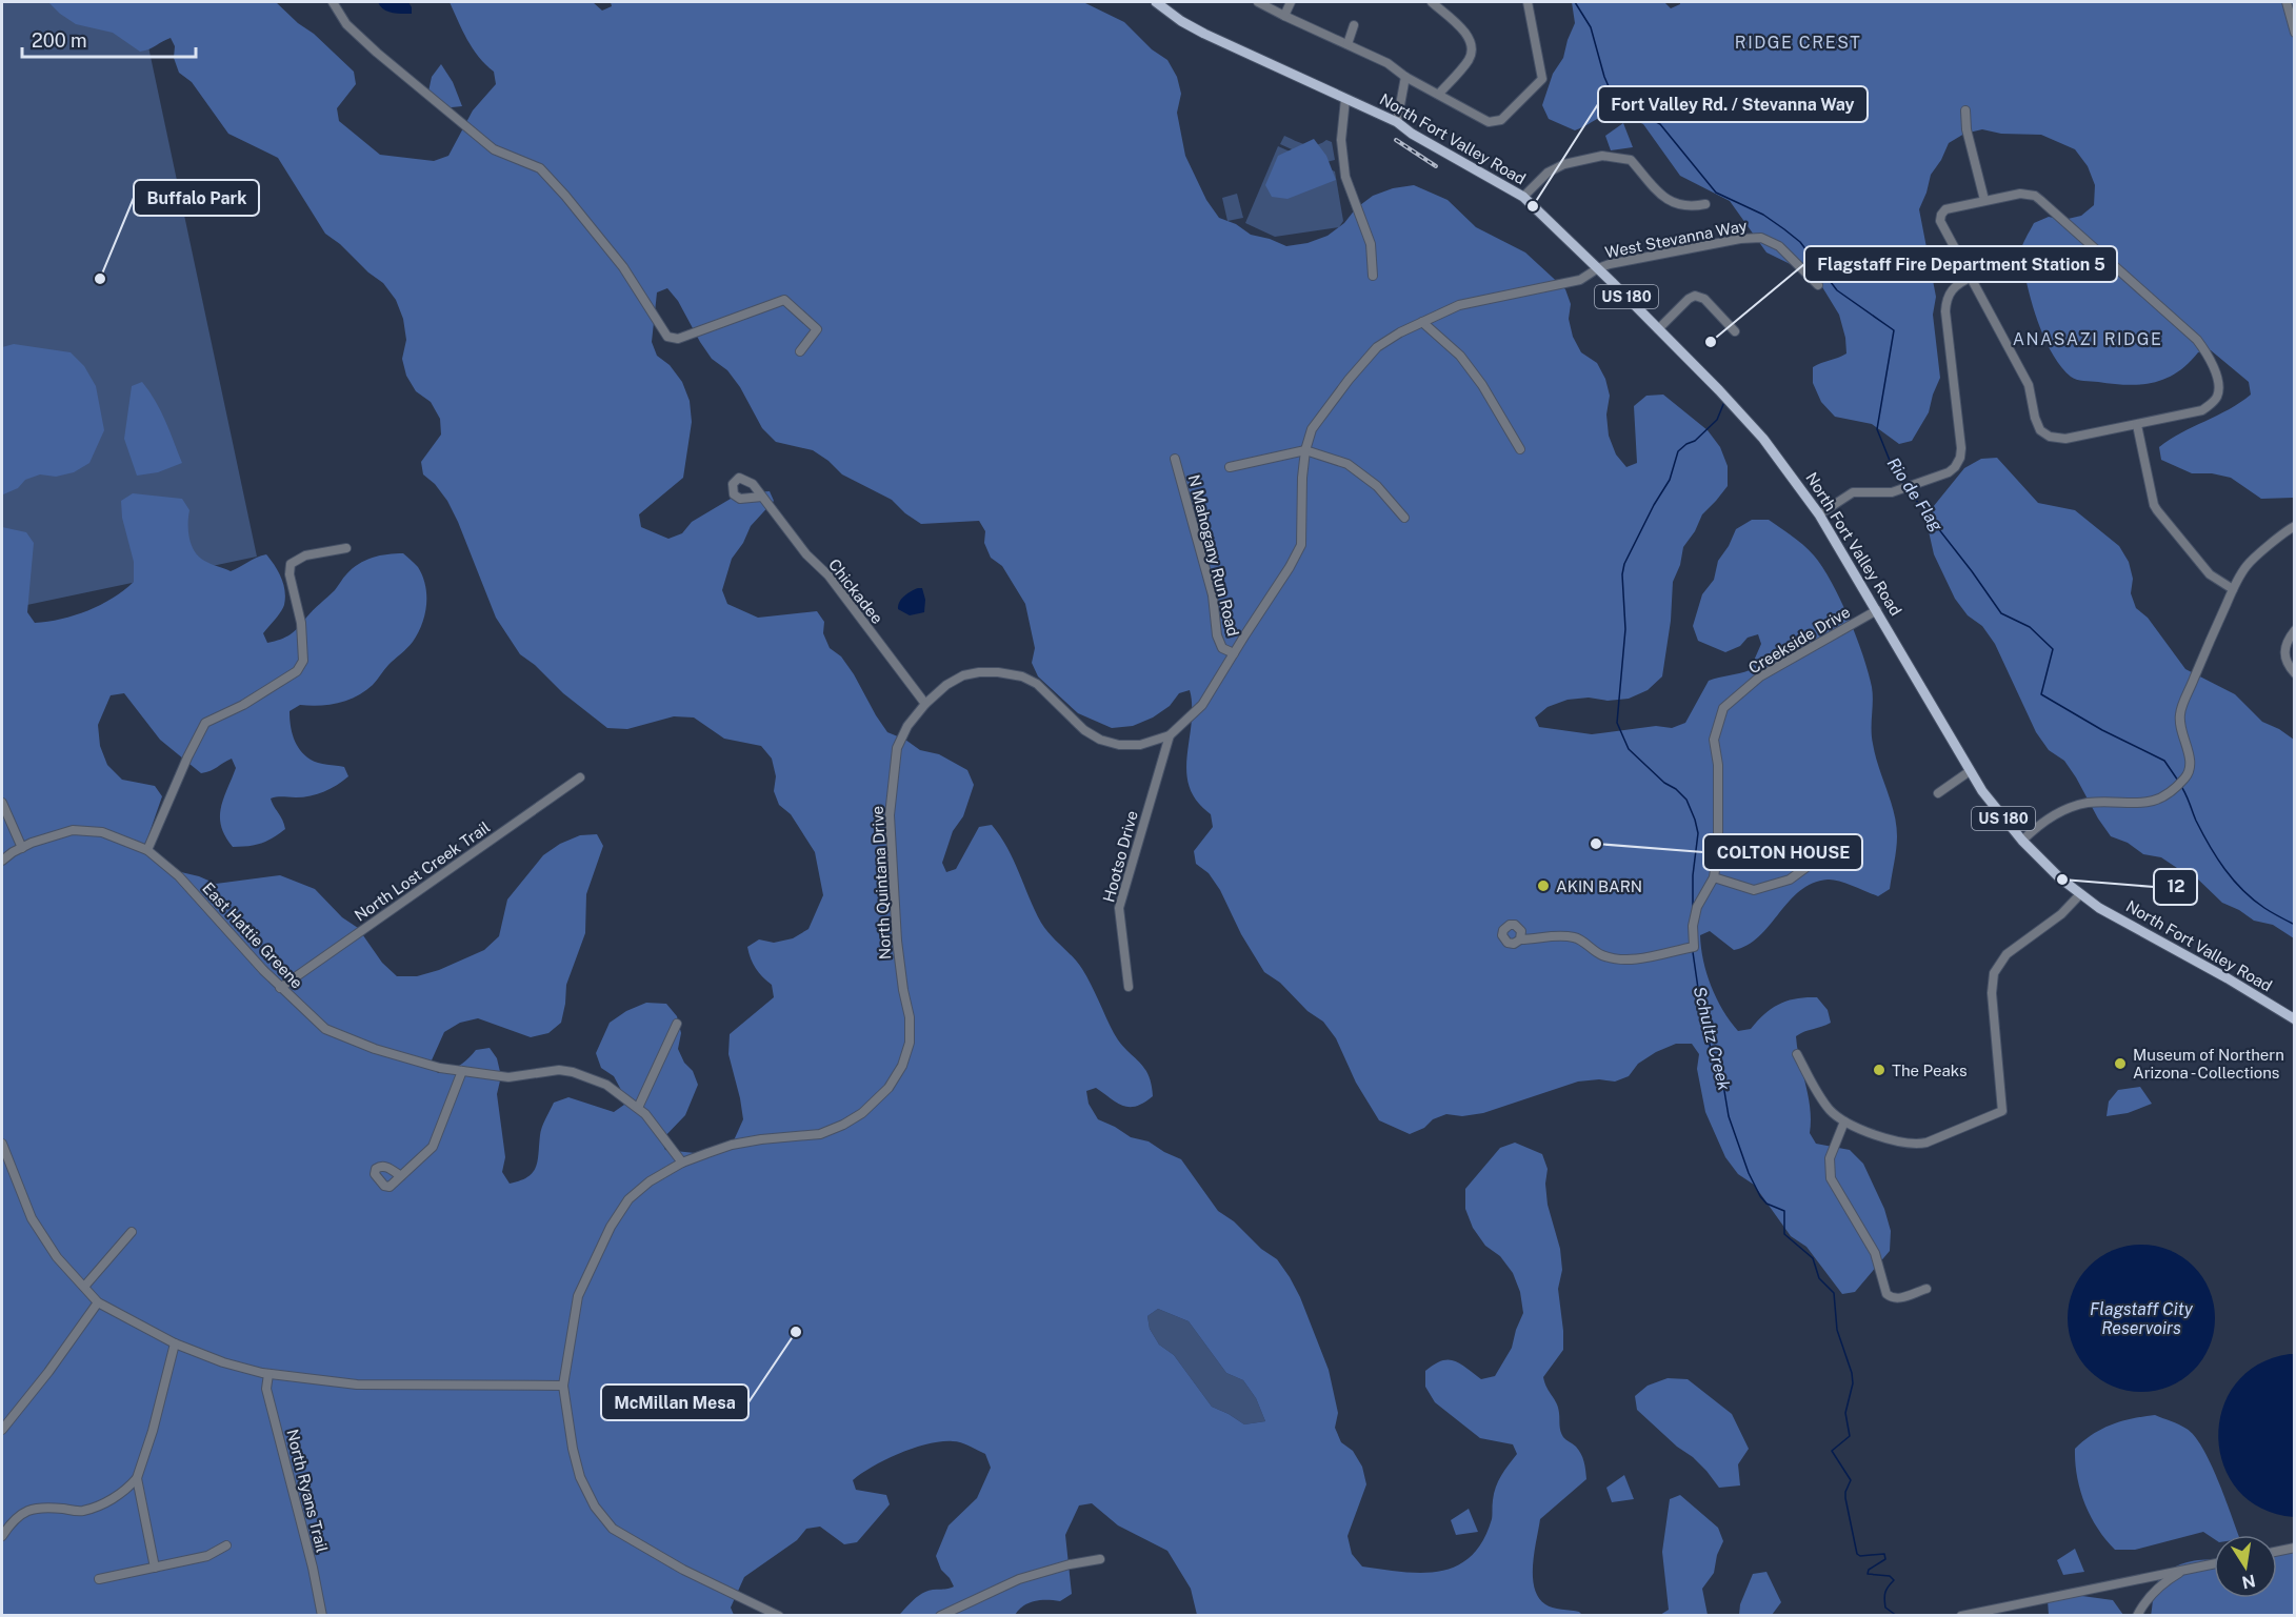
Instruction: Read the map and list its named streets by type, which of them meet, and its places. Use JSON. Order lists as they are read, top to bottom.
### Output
{
  "streets": {
    "main road": ["North Fort Valley Road", "US 180"],
    "street": [
      "West Stevanna Way",
      "N Mahogany Run Road",
      "Chickadee",
      "Creekside Drive",
      "Hootso Drive",
      "North Lost Creek Trail",
      "North Quintana Drive",
      "East Hattie Greene",
      "North Ryans Trail"
    ]
  },
  "crossings": [
    ["North Fort Valley Road", "West Stevanna Way"],
    ["North Fort Valley Road", "Creekside Drive"],
    ["North Fort Valley Road", "North Quintana Drive"],
    ["West Stevanna Way", "North Quintana Drive"],
    ["N Mahogany Run Road", "North Quintana Drive"],
    ["Chickadee", "North Quintana Drive"],
    ["Hootso Drive", "North Quintana Drive"],
    ["North Lost Creek Trail", "East Hattie Greene"],
    ["North Quintana Drive", "East Hattie Greene"]
  ],
  "districts": ["RIDGE CREST", "ANASAZI RIDGE"],
  "water": ["Rio de Flag", "Schultz Creek", "Flagstaff City Reservoirs"],
  "places": [
    "Fort Valley Rd. / Stevanna Way",
    "Buffalo Park",
    "Flagstaff Fire Department Station 5",
    "COLTON HOUSE",
    "12",
    "AKIN BARN",
    "Museum of Northern Arizona - Collections",
    "The Peaks",
    "McMillan Mesa"
  ],
  "scale_bar": "200 m",
  "north": "bottom"
}
